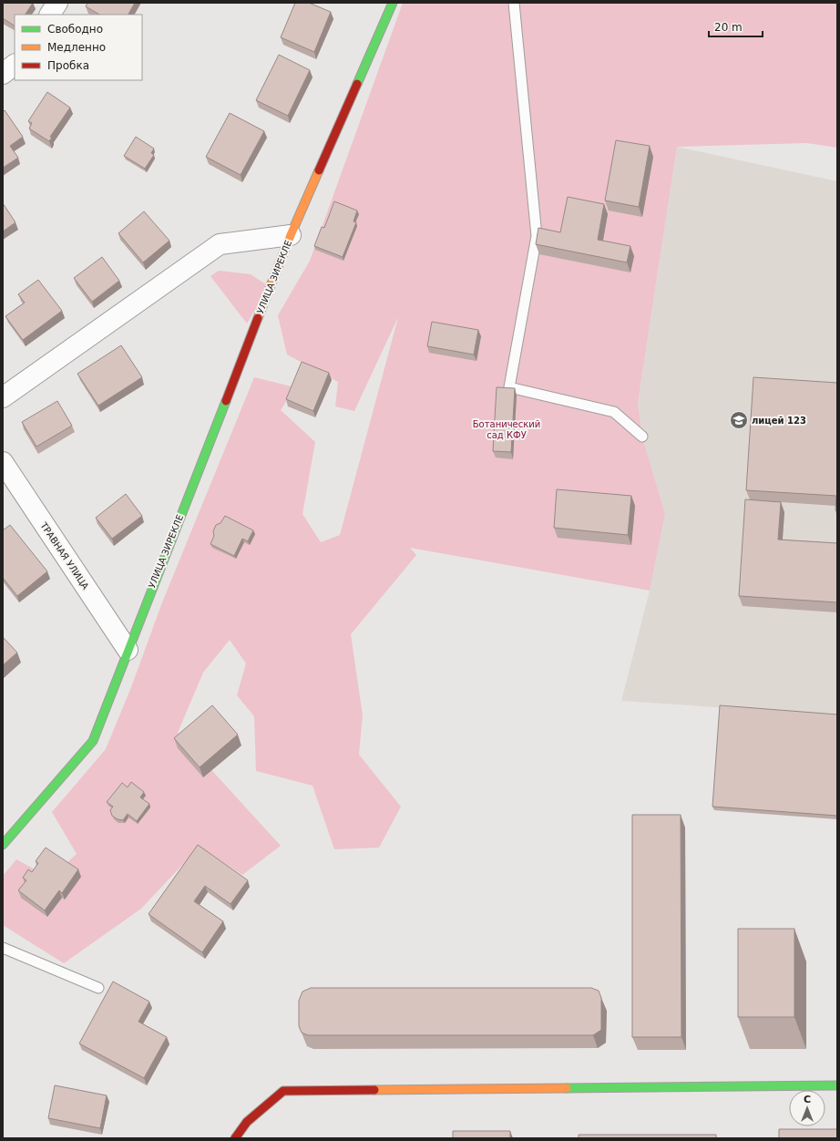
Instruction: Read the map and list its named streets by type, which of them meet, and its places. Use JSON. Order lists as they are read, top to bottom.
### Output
{
  "streets": {
    "street": ["УЛИЦА ЗИРЕКЛЕ", "ТРАВНАЯ УЛИЦА"]
  },
  "crossings": [
    ["УЛИЦА ЗИРЕКЛЕ", "ТРАВНАЯ УЛИЦА"]
  ],
  "parks": ["Ботанический сад КФУ"],
  "places": {
    "school or university": ["лицей 123"]
  },
  "legend": ["Свободно", "Медленно", "Пробка"],
  "scale_bar": "20 m",
  "north": "top"
}
